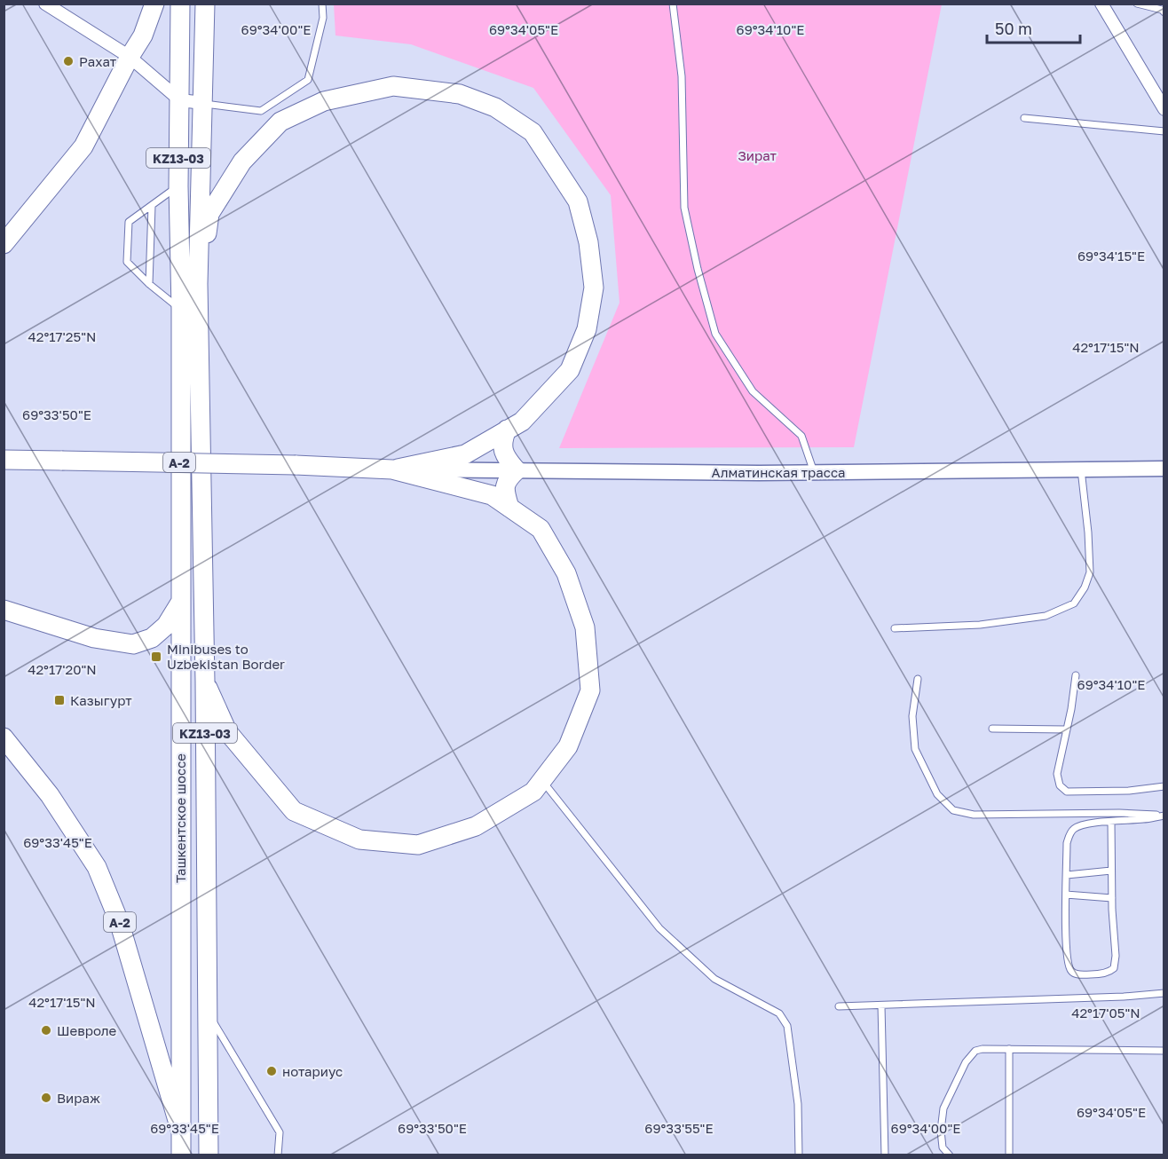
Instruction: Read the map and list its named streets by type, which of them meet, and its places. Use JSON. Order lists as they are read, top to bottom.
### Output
{
  "streets": {
    "highway": ["KZ13-03", "A-2", "Ташкентское шоссе"],
    "street": ["Алматинская трасса"]
  },
  "crossings": [
    ["KZ13-03", "A-2"],
    ["KZ13-03", "Ташкентское шоссе"],
    ["A-2", "Алматинская трасса"],
    ["A-2", "Ташкентское шоссе"]
  ],
  "parks": ["Зират"],
  "places": {
    "other": [
      "Рахат",
      "Шевроле",
      "нотариус",
      "Вираж"
    ],
    "transit": ["Minibuses to Uzbekistan Border", "Казыгурт"]
  },
  "scale_bar": "50 m",
  "coordinates": [
    "69°34'00\"E",
    "69°34'05\"E",
    "69°34'10\"E",
    "69°34'15\"E",
    "42°17'25\"N",
    "42°17'15\"N",
    "69°33'50\"E",
    "42°17'20\"N",
    "69°33'45\"E",
    "42°17'05\"N",
    "69°33'55\"E"
  ]
}
